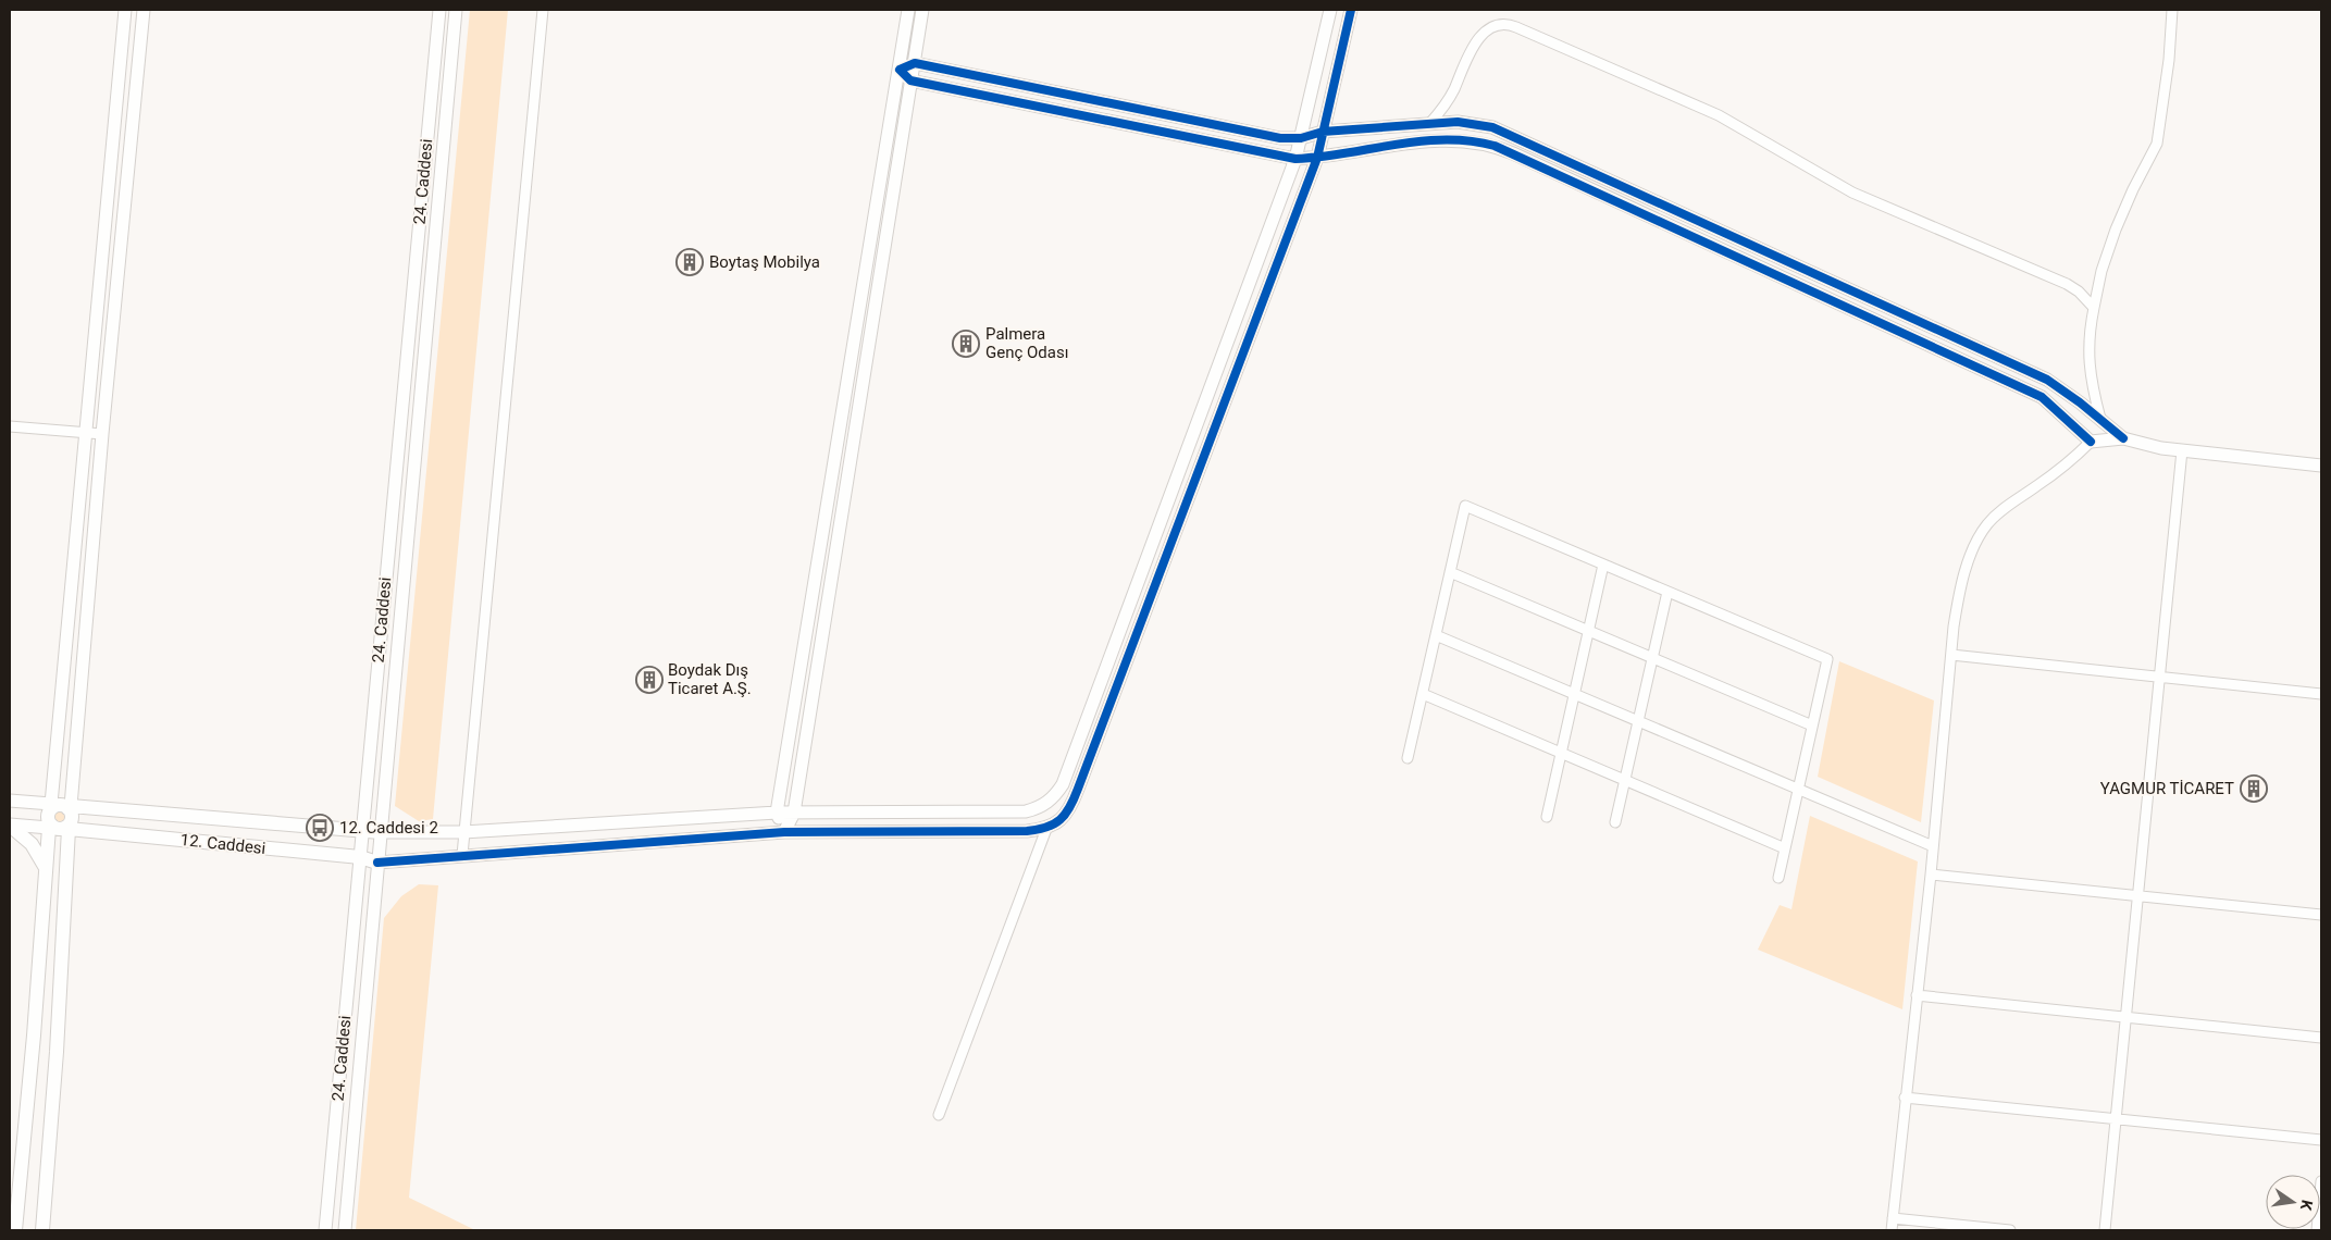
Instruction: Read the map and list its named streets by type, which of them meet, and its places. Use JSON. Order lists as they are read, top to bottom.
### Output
{
  "streets": {
    "main road": ["12. Caddesi"],
    "street": ["24. Caddesi"]
  },
  "crossings": [
    ["24. Caddesi", "12. Caddesi"]
  ],
  "places": {
    "building": [
      "Boytaş Mobilya",
      "Palmera Genç Odası",
      "Boydak Dış Ticaret A.Ş.",
      "YAGMUR TİCARET"
    ],
    "bus stop": ["12. Caddesi 2"]
  },
  "north": "right"
}
